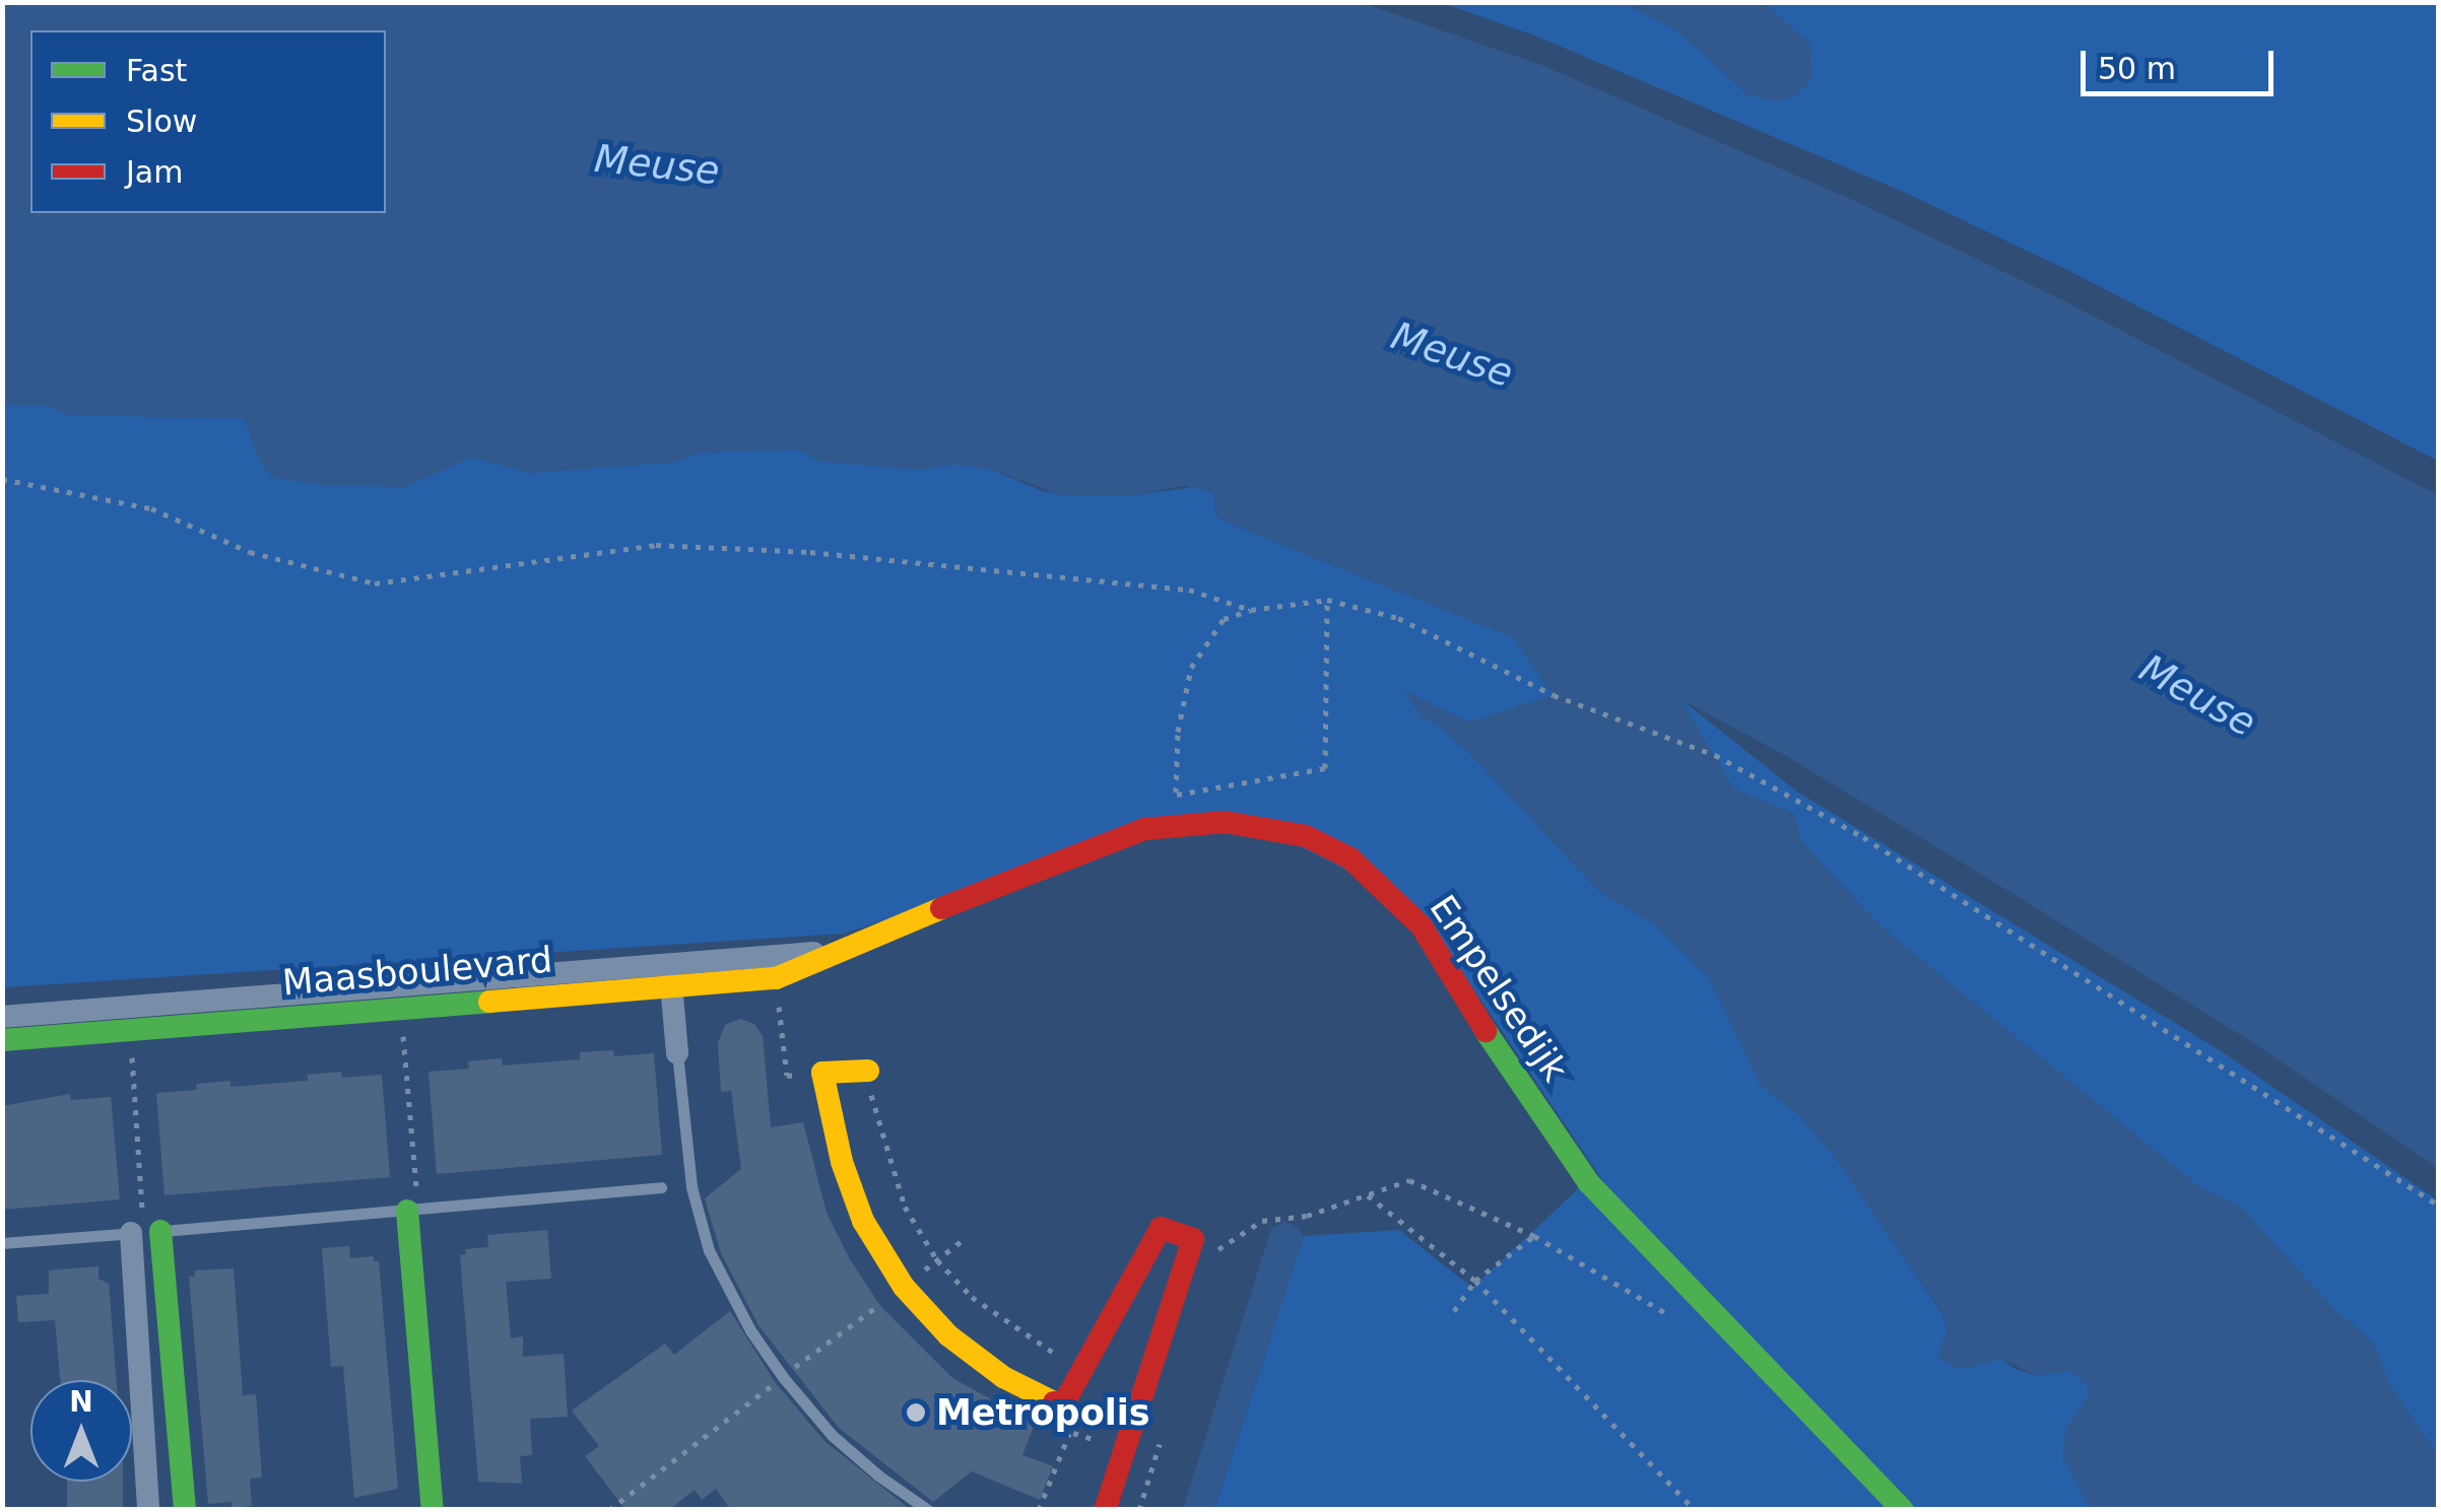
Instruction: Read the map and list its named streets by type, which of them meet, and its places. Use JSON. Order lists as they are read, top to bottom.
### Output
{
  "streets": {
    "street": ["Maasboulevard", "Empelsedijk"]
  },
  "crossings": [
    ["Maasboulevard", "Empelsedijk"]
  ],
  "water": ["Meuse"],
  "places": ["Metropolis"],
  "legend": ["Fast", "Slow", "Jam"],
  "scale_bar": "50 m",
  "north": "top"
}
